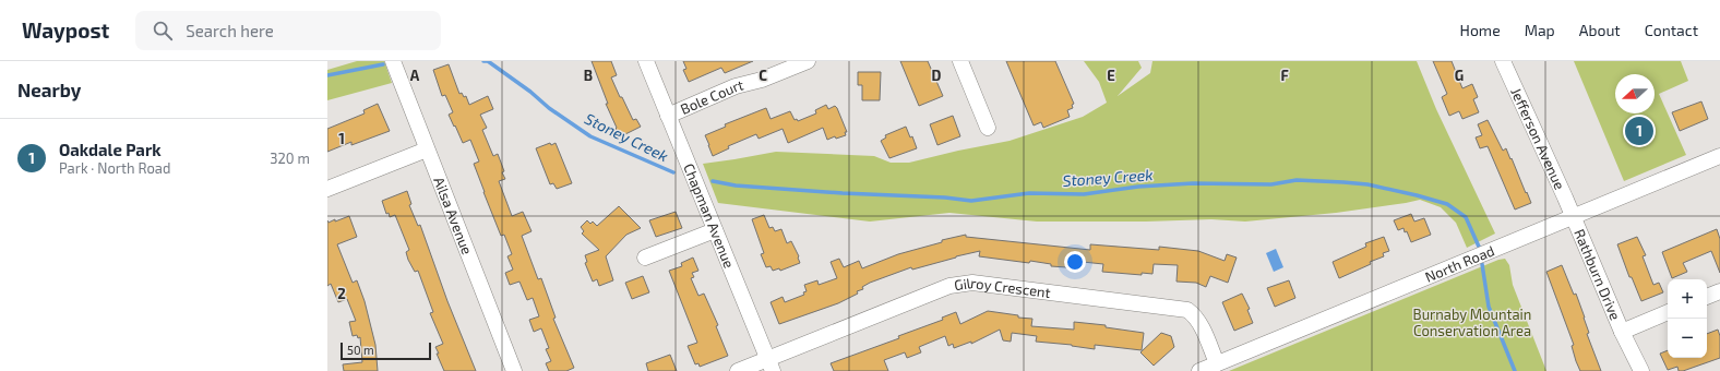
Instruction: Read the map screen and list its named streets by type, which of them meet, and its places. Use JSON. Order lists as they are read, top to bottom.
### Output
{
  "streets": {
    "street": [
      "Bole Court",
      "Jefferson Avenue",
      "Ailsa Avenue",
      "Chapman Avenue",
      "North Road",
      "Rathburn Drive",
      "Gilroy Crescent"
    ]
  },
  "crossings": [
    ["Bole Court", "Chapman Avenue"],
    ["Jefferson Avenue", "North Road"],
    ["Jefferson Avenue", "Rathburn Drive"],
    ["Chapman Avenue", "Gilroy Crescent"],
    ["North Road", "Rathburn Drive"],
    ["North Road", "Gilroy Crescent"]
  ],
  "water": ["Stoney Creek"],
  "parks": ["Burnaby Mountain Conservation Area"],
  "scale_bar": "50 m",
  "north": "left",
  "page": {
    "header": "Waypost",
    "search": "Search here",
    "nav": [
      "Home",
      "Map",
      "About",
      "Contact"
    ],
    "heading": "Nearby",
    "pins": "1",
    "list": [
      {
        "mark": "1",
        "name": "Oakdale Park",
        "note": "Park · North Road",
        "value": "320 m"
      }
    ],
    "map_buttons": ["+", "−"],
    "scale": "50 m"
  },
  "grid": {
    "columns": [
      "A",
      "B",
      "C",
      "D",
      "E",
      "F",
      "G"
    ],
    "rows": ["1", "2"]
  }
}
